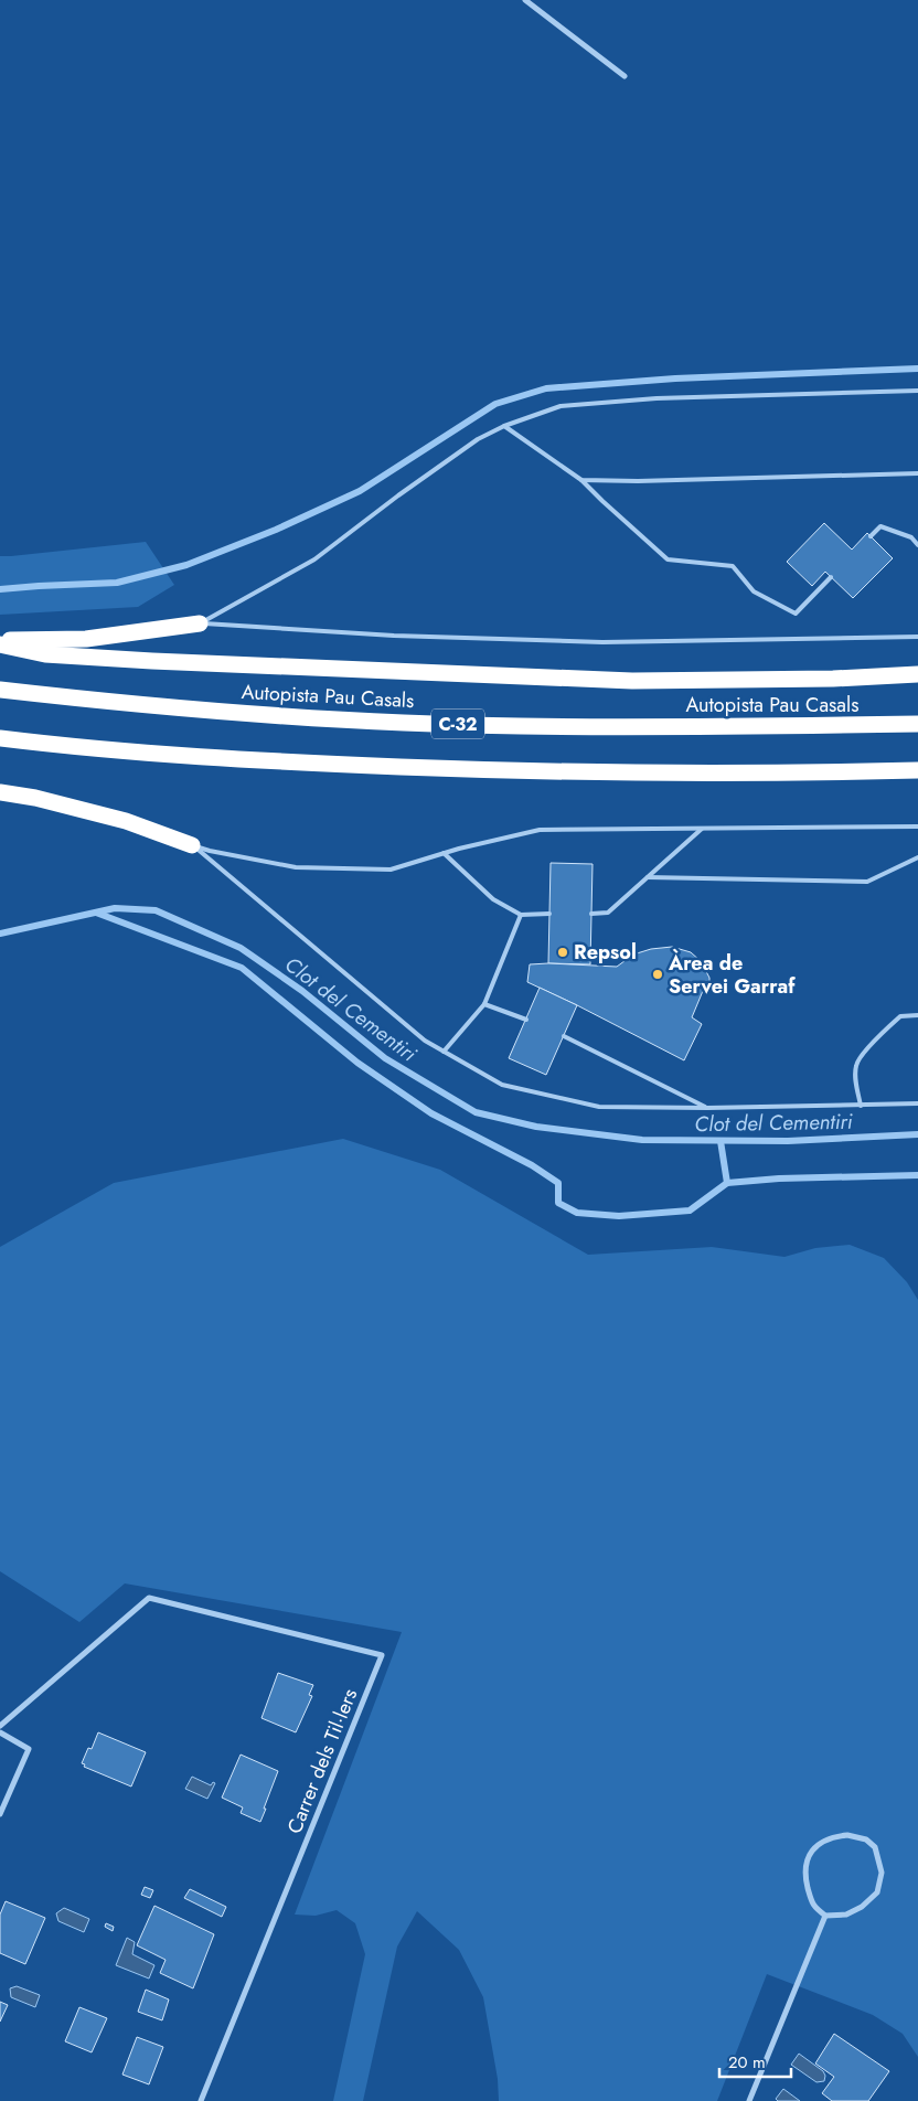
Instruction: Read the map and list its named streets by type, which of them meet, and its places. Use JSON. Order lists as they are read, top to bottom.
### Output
{
  "streets": {
    "highway": ["Autopista Pau Casals", "C-32"],
    "street": ["Carrer dels Til·lers"]
  },
  "water": ["Clot del Cementiri"],
  "places": ["Repsol", "Àrea de Servei Garraf"],
  "scale_bar": "20 m"
}
